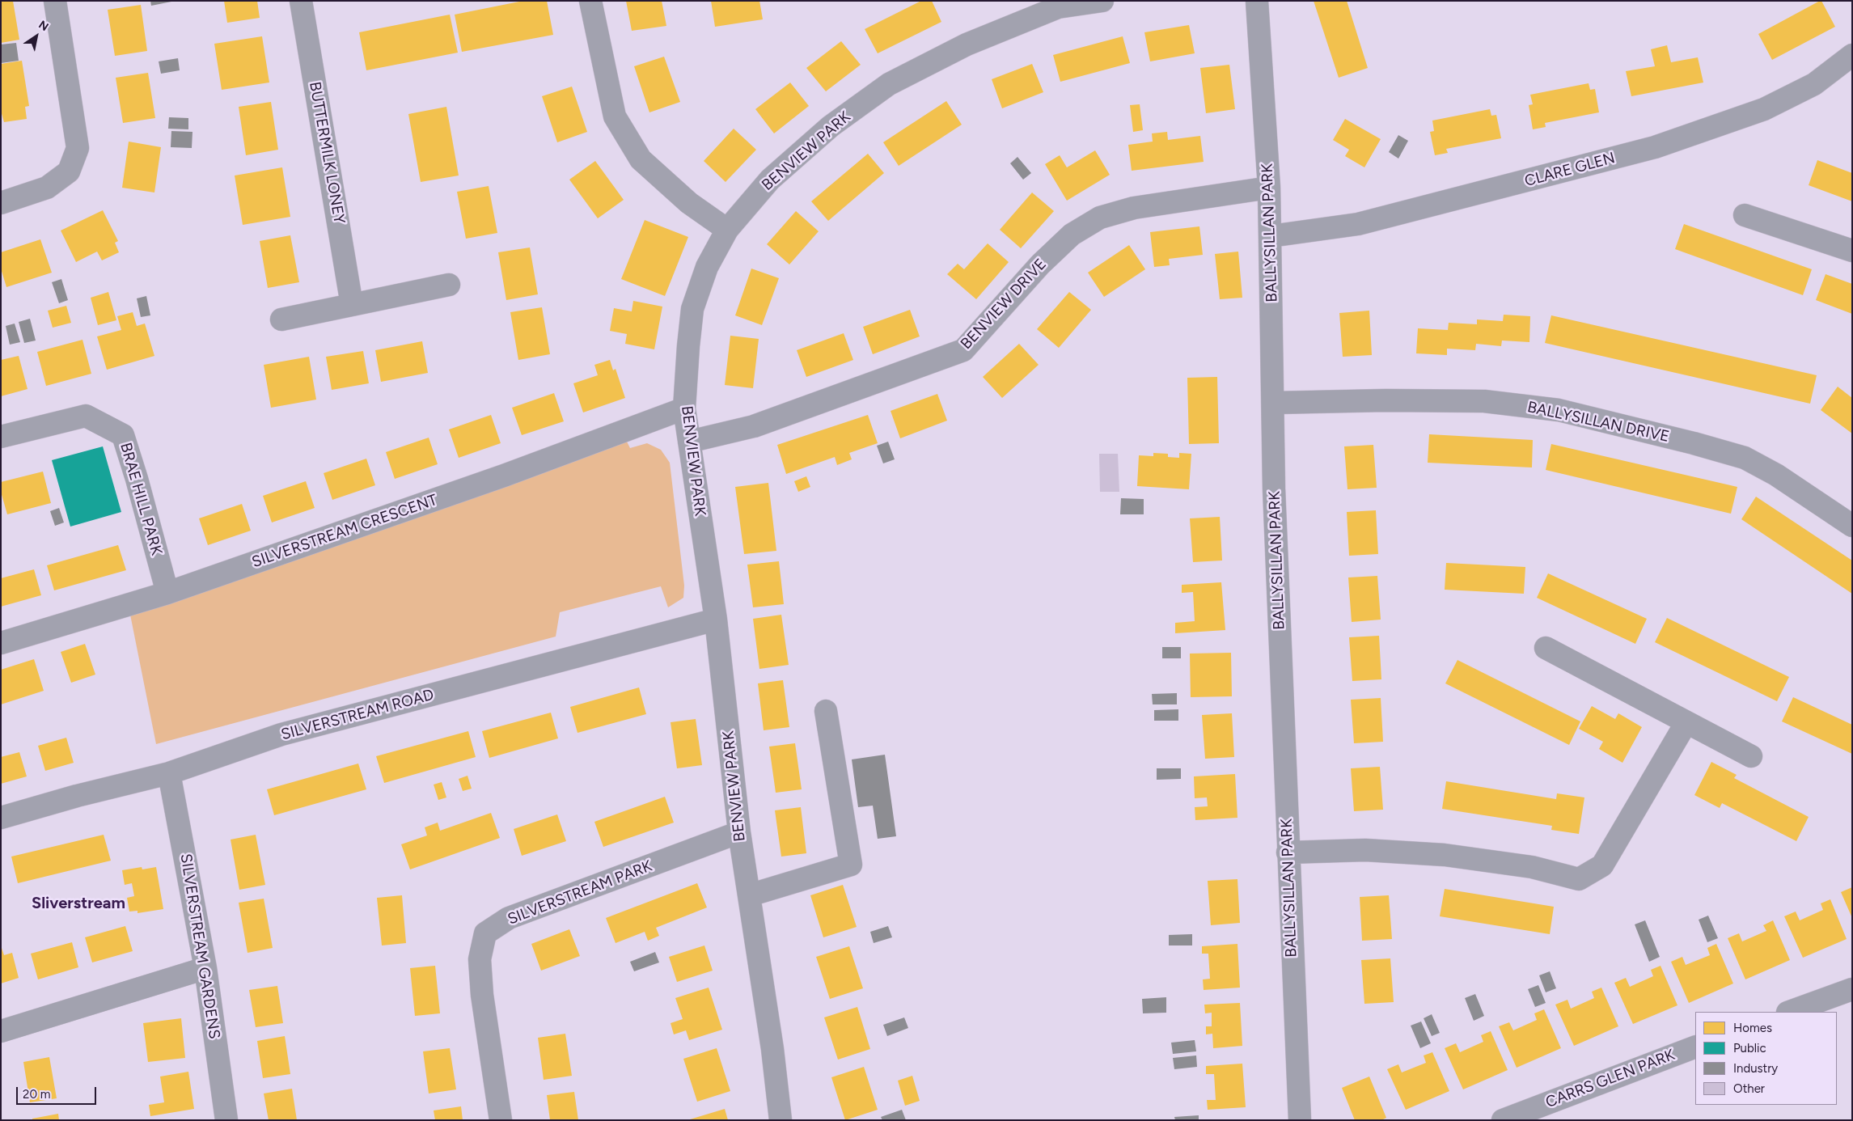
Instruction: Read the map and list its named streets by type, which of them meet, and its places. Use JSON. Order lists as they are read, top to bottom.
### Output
{
  "streets": {
    "street": [
      "BENVIEW PARK",
      "BUTTERMILK LONEY",
      "CLARE GLEN",
      "BALLYSILLAN PARK",
      "BENVIEW DRIVE",
      "BALLYSILLAN DRIVE",
      "BRAE HILL PARK",
      "SILVERSTREAM CRESCENT",
      "SILVERSTREAM ROAD",
      "SILVERSTREAM PARK",
      "SILVERSTREAM GARDENS",
      "CARRS GLEN PARK"
    ]
  },
  "crossings": [
    ["BENVIEW PARK", "BENVIEW DRIVE"],
    ["BENVIEW PARK", "SILVERSTREAM CRESCENT"],
    ["BENVIEW PARK", "SILVERSTREAM ROAD"],
    ["BENVIEW PARK", "SILVERSTREAM PARK"],
    ["CLARE GLEN", "BALLYSILLAN PARK"],
    ["BALLYSILLAN PARK", "BENVIEW DRIVE"],
    ["BALLYSILLAN PARK", "BALLYSILLAN DRIVE"],
    ["BRAE HILL PARK", "SILVERSTREAM CRESCENT"],
    ["SILVERSTREAM ROAD", "SILVERSTREAM GARDENS"]
  ],
  "districts": ["Sliverstream"],
  "legend": [
    "Homes",
    "Public",
    "Industry",
    "Other"
  ],
  "scale_bar": "20 m",
  "north": "top right"
}
